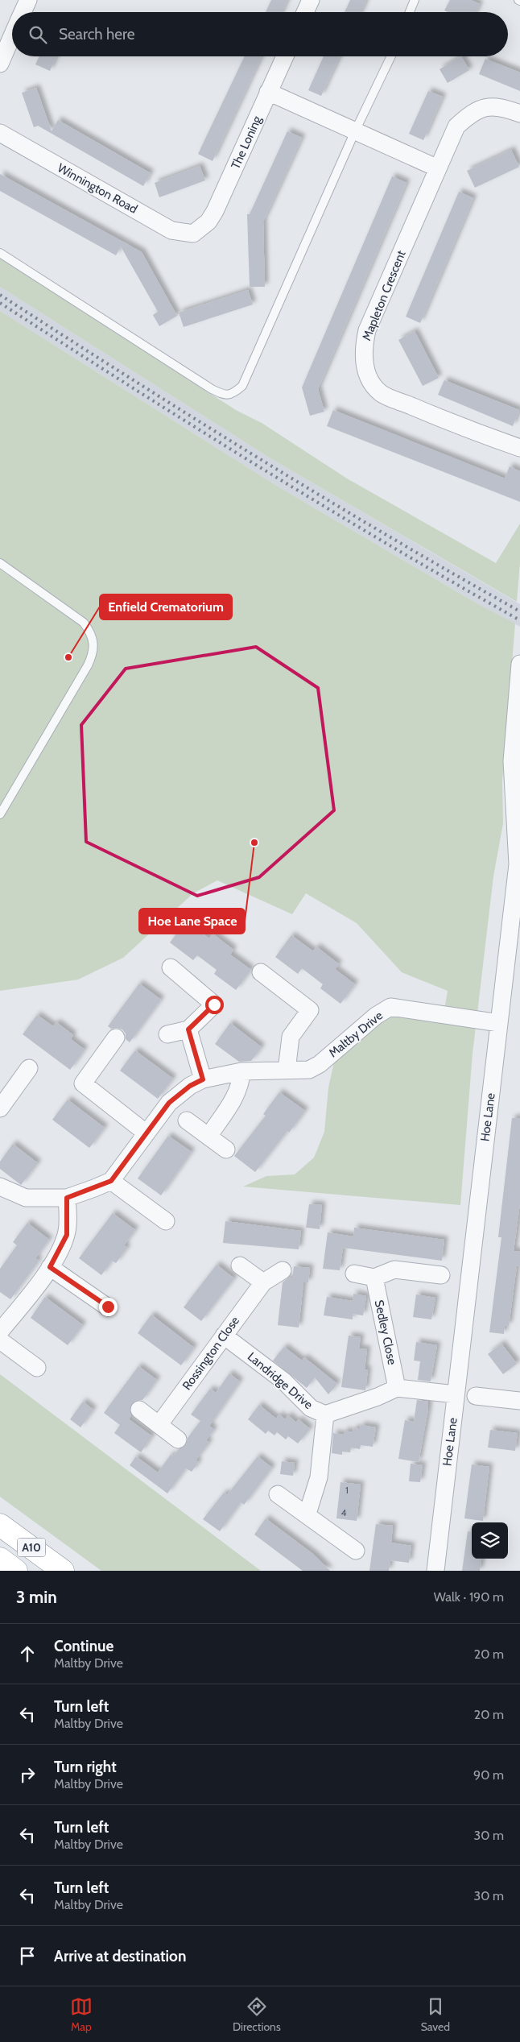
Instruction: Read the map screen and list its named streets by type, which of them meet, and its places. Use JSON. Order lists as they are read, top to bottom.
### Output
{
  "streets": {
    "highway": ["A10"],
    "street": [
      "The Loning",
      "Winnington Road",
      "Mapleton Crescent",
      "Maltby Drive",
      "Hoe Lane",
      "Sedley Close",
      "Rossington Close",
      "Landridge Drive"
    ]
  },
  "crossings": [
    ["The Loning", "Winnington Road"],
    ["Maltby Drive", "Hoe Lane"],
    ["Sedley Close", "Landridge Drive"],
    ["Rossington Close", "Landridge Drive"]
  ],
  "places": ["Enfield Crematorium", "Hoe Lane Space"],
  "house_numbers": ["1", "4"],
  "page": {
    "search": "Search here",
    "heading": ["3 min", "Walk · 190 m"],
    "list": [
      ["Continue", "Maltby Drive", "20 m"],
      ["Turn left", "Maltby Drive", "20 m"],
      ["Turn right", "Maltby Drive", "90 m"],
      ["Turn left", "Maltby Drive", "30 m"],
      ["Turn left", "Maltby Drive", "30 m"],
      "Arrive at destination"
    ],
    "nav": ["Map", "Directions", "Saved"]
  }
}
